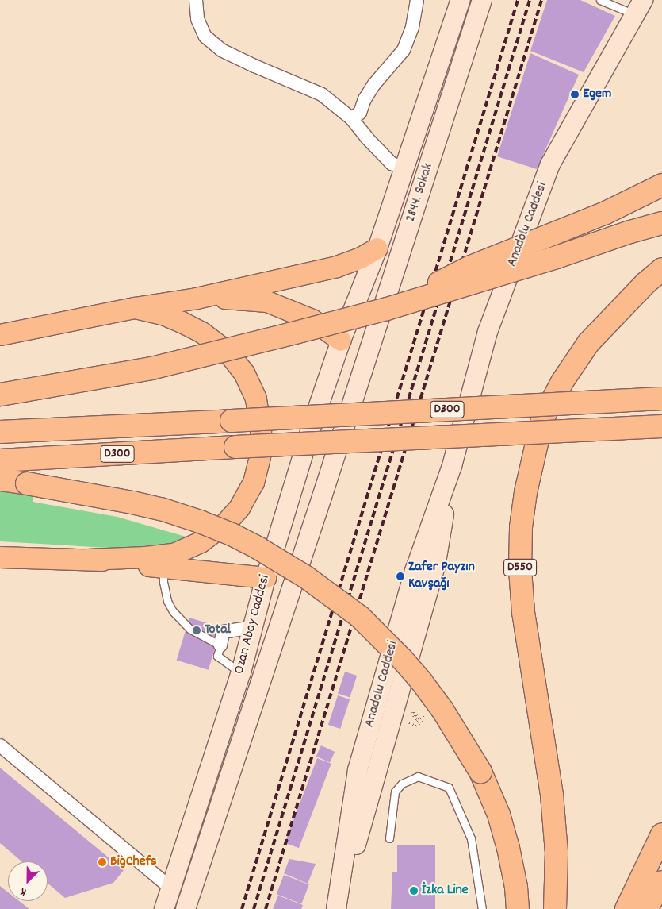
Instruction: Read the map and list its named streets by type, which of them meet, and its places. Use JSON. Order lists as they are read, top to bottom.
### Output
{
  "streets": {
    "highway": ["D300", "D550"],
    "main road": ["2844. Sokak", "Anadolu Caddesi", "Ozan Abay Caddesi"]
  },
  "crossings": [
    ["2844. Sokak", "Ozan Abay Caddesi"]
  ],
  "places": [
    "Egem",
    "Zafer Payzın Kavşağı",
    "Total",
    "BigChefs",
    "İzka Line"
  ],
  "north": "bottom left"
}
